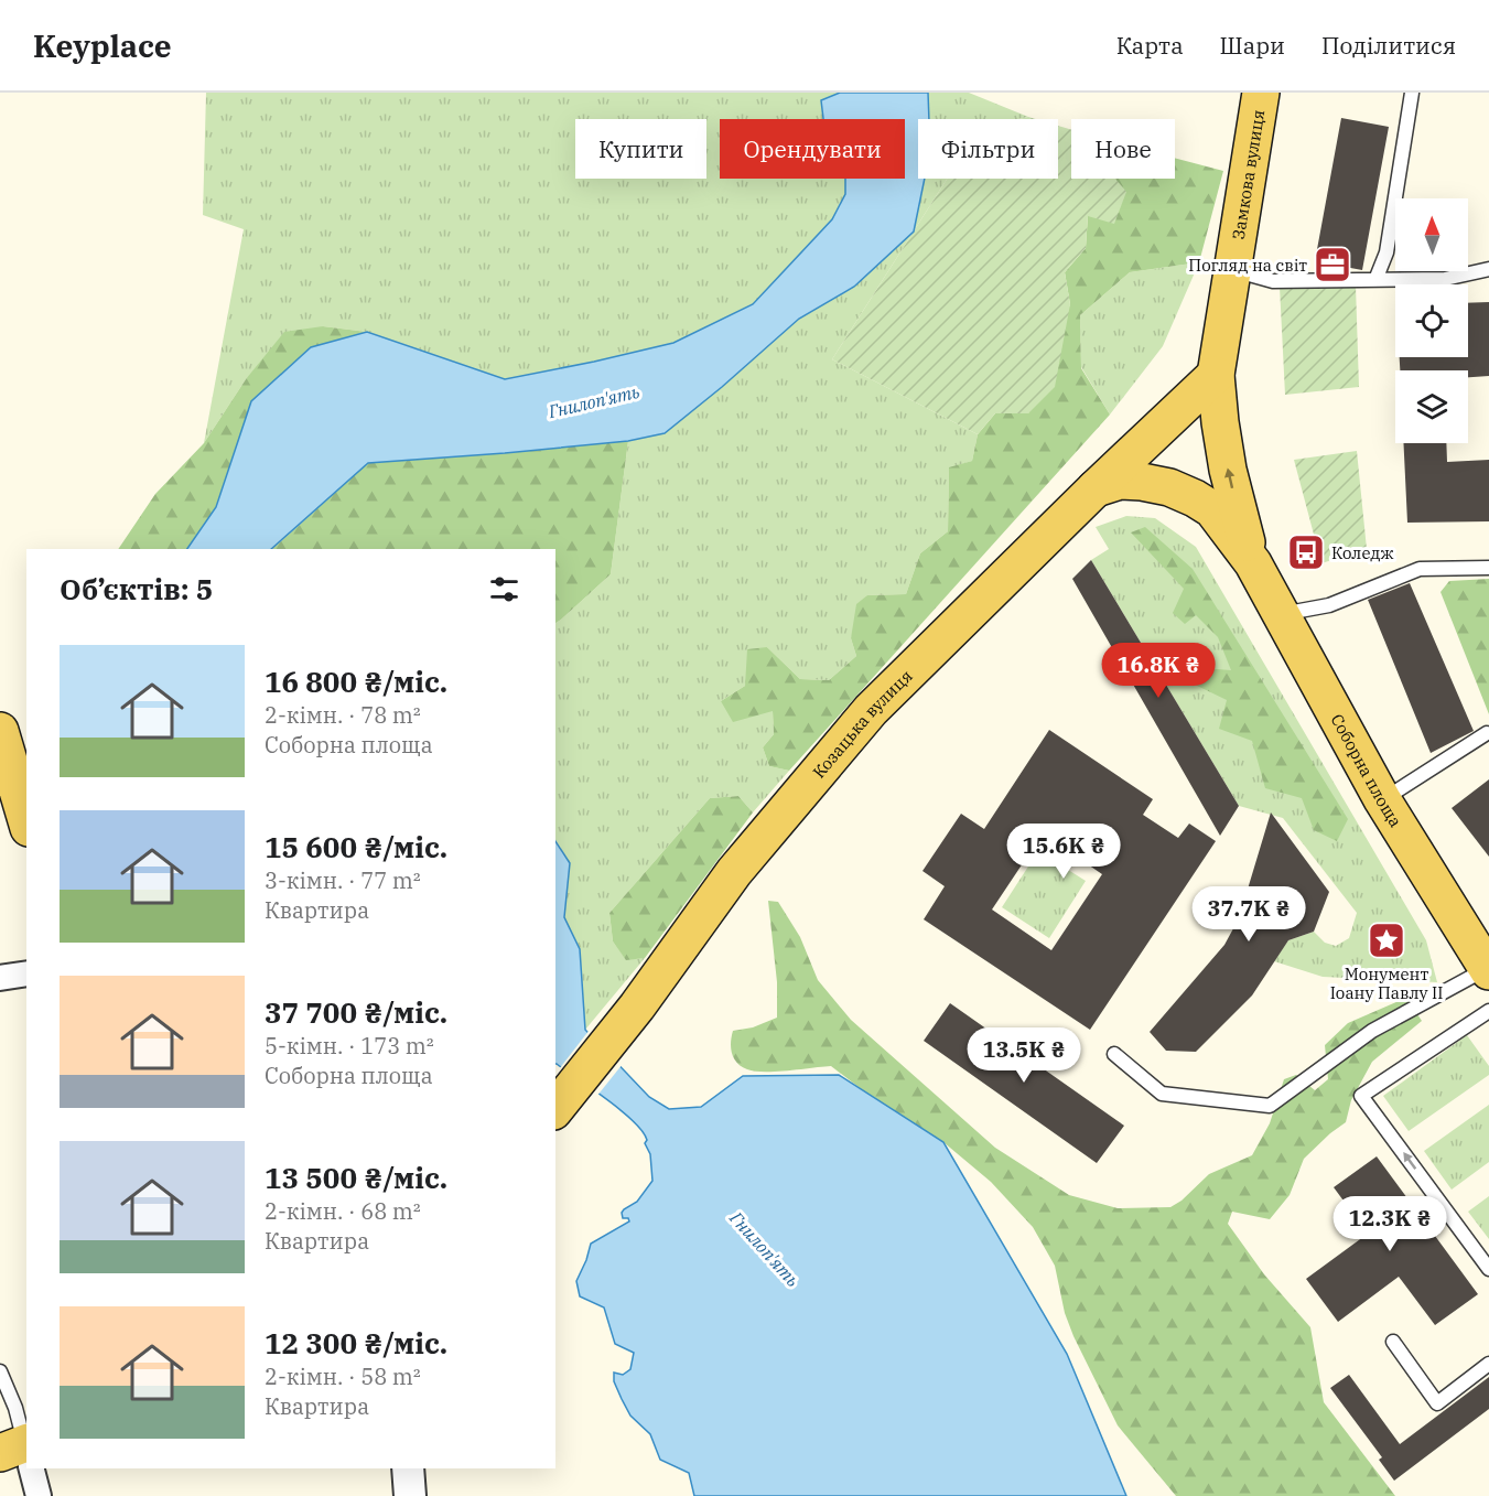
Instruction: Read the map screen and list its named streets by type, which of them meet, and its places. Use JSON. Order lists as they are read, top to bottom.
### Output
{
  "streets": {
    "main road": ["Замкова вулиця", "Козацька вулиця", "Соборна площа"]
  },
  "crossings": [
    ["Замкова вулиця", "Козацька вулиця"],
    ["Замкова вулиця", "Соборна площа"],
    ["Козацька вулиця", "Соборна площа"]
  ],
  "water": ["Гнилоп'ять"],
  "places": {
    "office": ["Погляд на світ"],
    "bus stop": ["Коледж"],
    "place": ["Монумент Іоану Павлу ІІ"]
  },
  "north": "top",
  "page": {
    "header": "Keyplace",
    "nav": ["Карта", "Шари", "Поділитися"],
    "chip": [
      "Купити",
      "Орендувати",
      "Фільтри",
      "Нове"
    ],
    "heading": "Об’єктів: 5",
    "list": [
      {
        "name": "16 800 ₴/міс.",
        "note": "2-кімн. · 78 m² · Соборна площа"
      },
      {
        "name": "15 600 ₴/міс.",
        "note": "3-кімн. · 77 m² · Квартира"
      },
      {
        "name": "37 700 ₴/міс.",
        "note": "5-кімн. · 173 m² · Соборна площа"
      },
      {
        "name": "13 500 ₴/міс.",
        "note": "2-кімн. · 68 m² · Квартира"
      },
      {
        "name": "12 300 ₴/міс.",
        "note": "2-кімн. · 58 m² · Квартира"
      }
    ],
    "price": [
      "16.8K ₴",
      "15.6K ₴",
      "37.7K ₴",
      "13.5K ₴",
      "12.3K ₴"
    ]
  }
}
